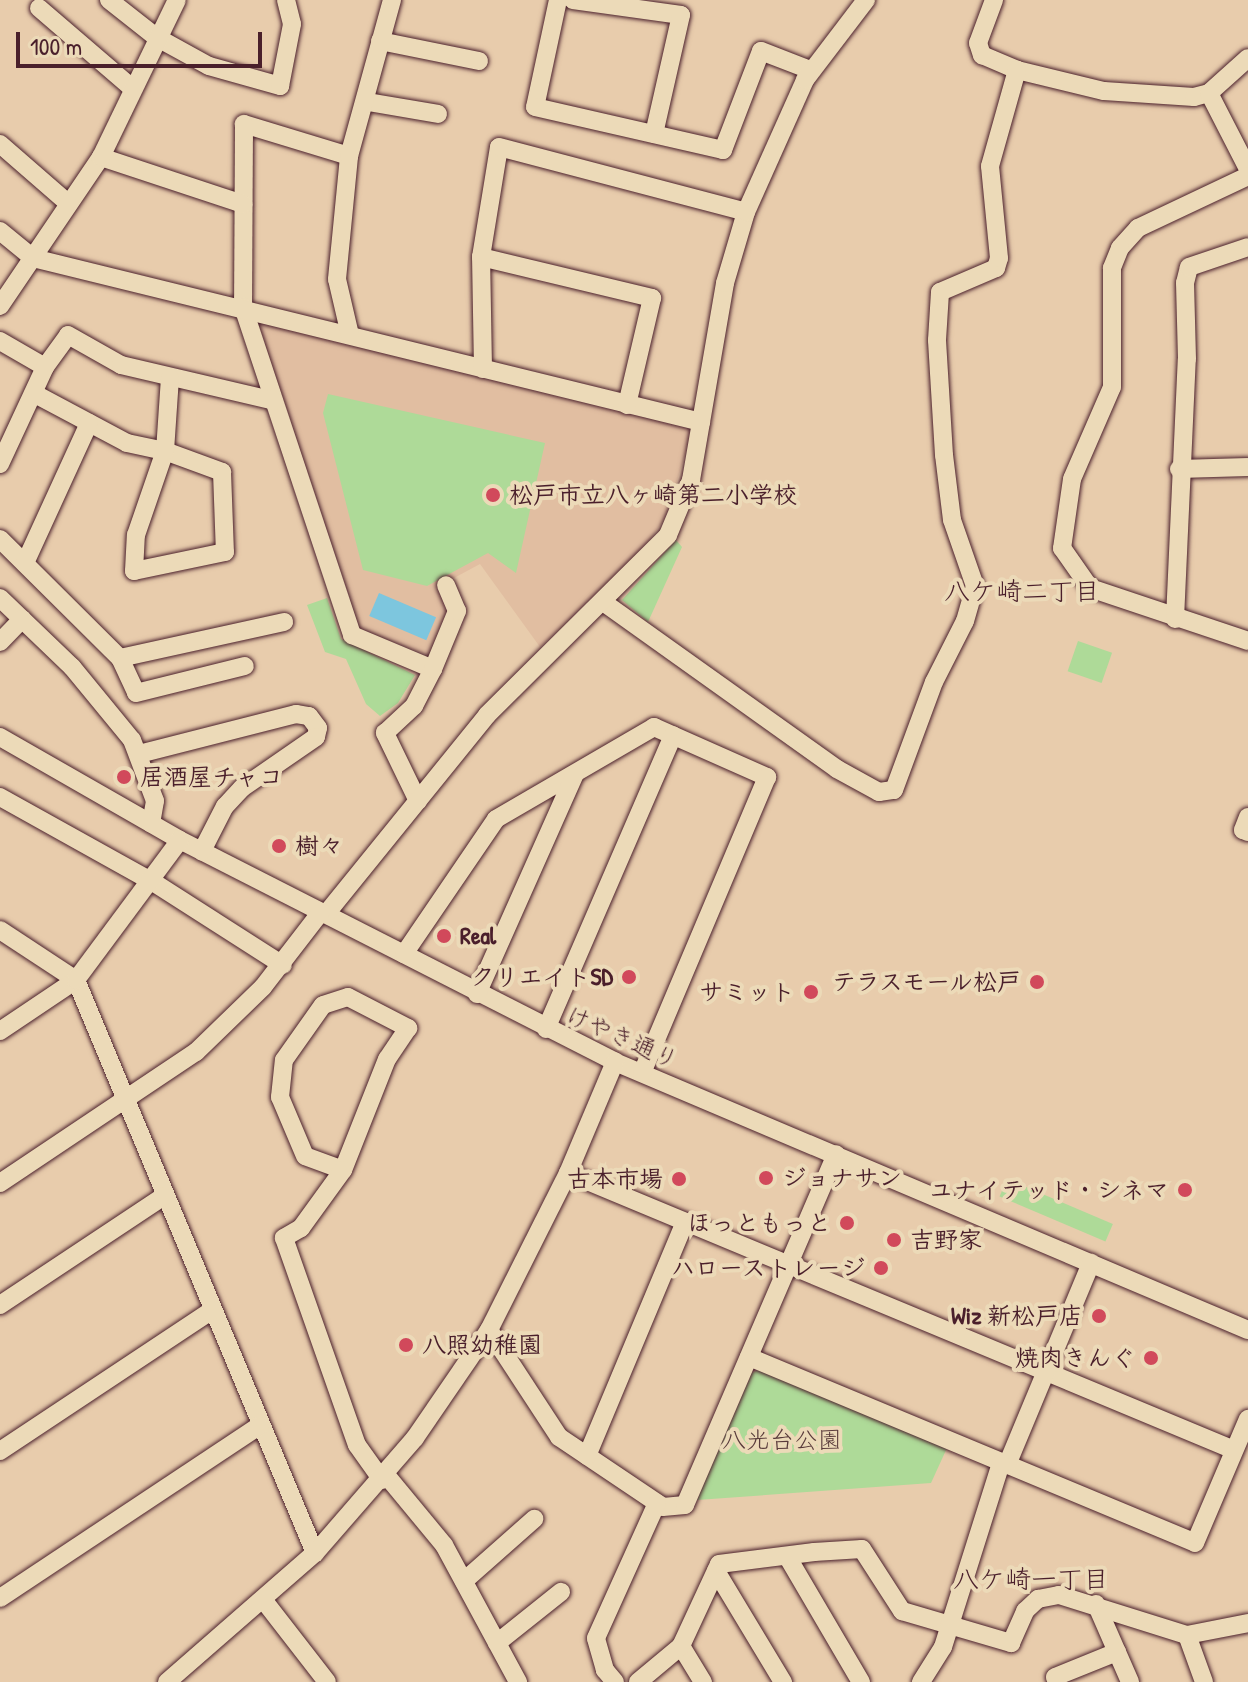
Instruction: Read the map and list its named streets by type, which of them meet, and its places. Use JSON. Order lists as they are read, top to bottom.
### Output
{
  "streets": {
    "street": ["けやき通り"]
  },
  "districts": ["八ケ崎二丁目", "八ケ崎一丁目"],
  "parks": ["八光台公園"],
  "places": [
    "松戸市立八ヶ崎第二小学校",
    "居酒屋チャコ",
    "樹々",
    "Real",
    "クリエイトSD",
    "テラスモール松戸",
    "サミット",
    "ジョナサン",
    "古本市場",
    "ユナイテッド・シネマ",
    "ほっともっと",
    "吉野家",
    "ハローストレージ",
    "Wiz 新松戸店",
    "八照幼稚園",
    "焼肉きんぐ"
  ],
  "scale_bar": "100 m"
}
